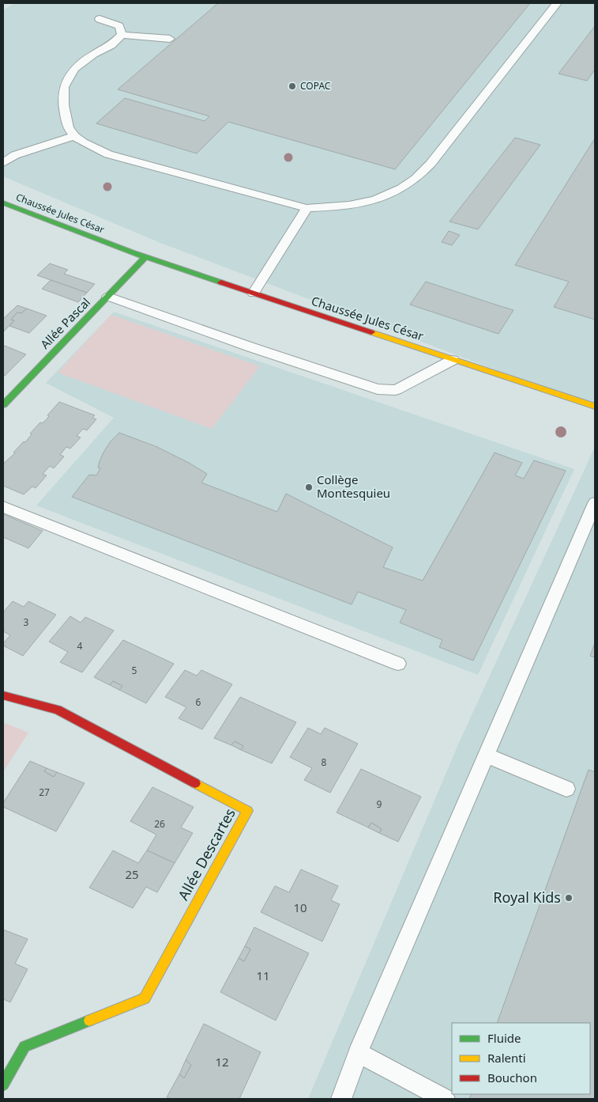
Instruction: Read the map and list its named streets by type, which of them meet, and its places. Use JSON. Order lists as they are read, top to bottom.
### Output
{
  "streets": {
    "street": ["Chaussée Jules César", "Allée Pascal", "Allée Descartes"]
  },
  "crossings": [
    ["Chaussée Jules César", "Allée Pascal"]
  ],
  "places": ["COPAC", "Collège Montesquieu", "Royal Kids"],
  "house_numbers": [
    "3",
    "4",
    "5",
    "6",
    "8",
    "27",
    "9",
    "26",
    "25",
    "10",
    "11",
    "12"
  ],
  "legend": ["Fluide", "Ralenti", "Bouchon"]
}
